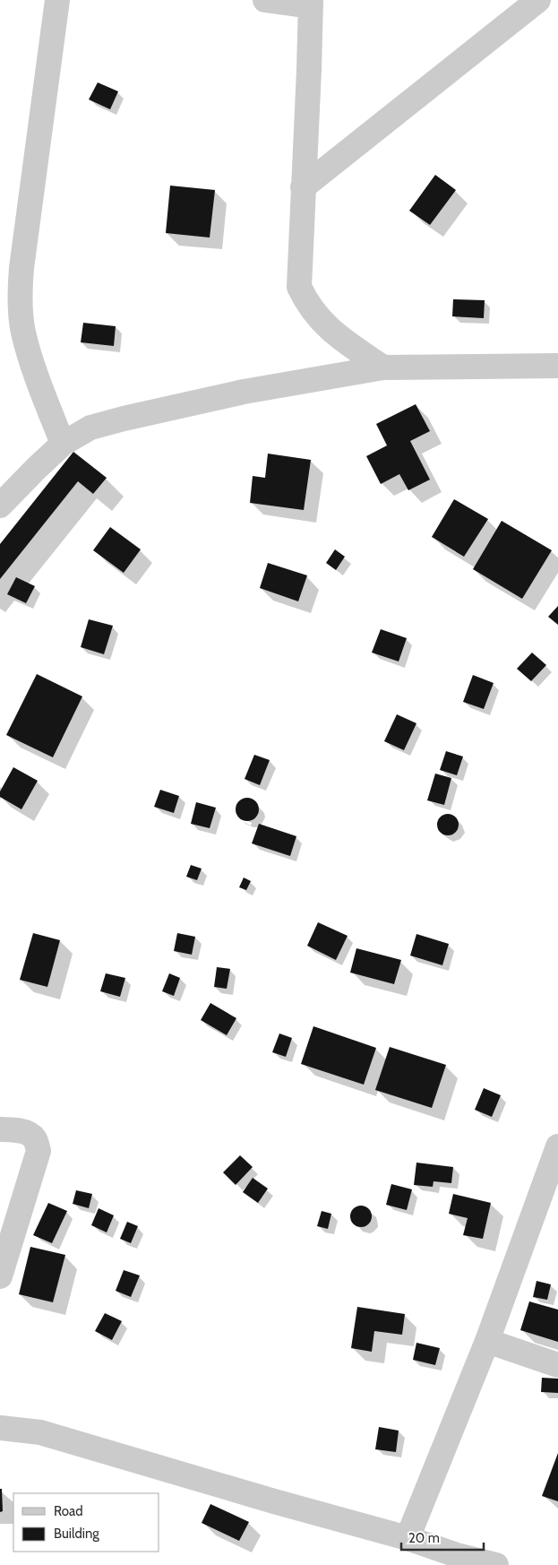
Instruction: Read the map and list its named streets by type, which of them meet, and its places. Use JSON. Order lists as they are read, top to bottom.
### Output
{
  "legend": ["Road", "Building"],
  "scale_bar": "20 m"
}
